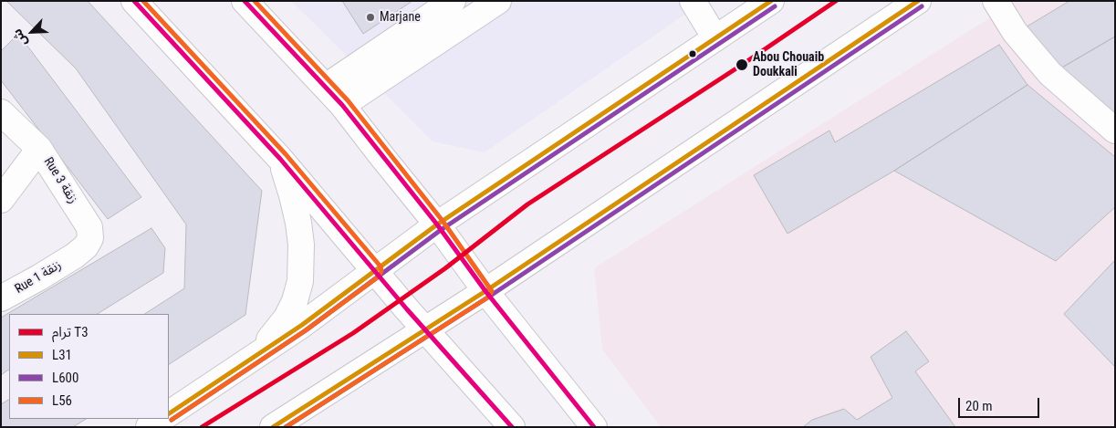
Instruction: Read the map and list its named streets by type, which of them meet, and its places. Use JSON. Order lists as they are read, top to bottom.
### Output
{
  "streets": {
    "main road": ["Rue 3 زنقة", "Rue 1 زنقة"]
  },
  "crossings": [
    ["Rue 3 زنقة", "Rue 1 زنقة"]
  ],
  "places": ["Marjane", "Abou Chouaib Doukkali"],
  "lines": [
    "tram line T3",
    "transit line L31",
    "transit line L56",
    "transit line L600"
  ],
  "legend": [
    "ترام T3",
    "L31",
    "L600",
    "L56"
  ],
  "scale_bar": "20 m",
  "north": "bottom left"
}
